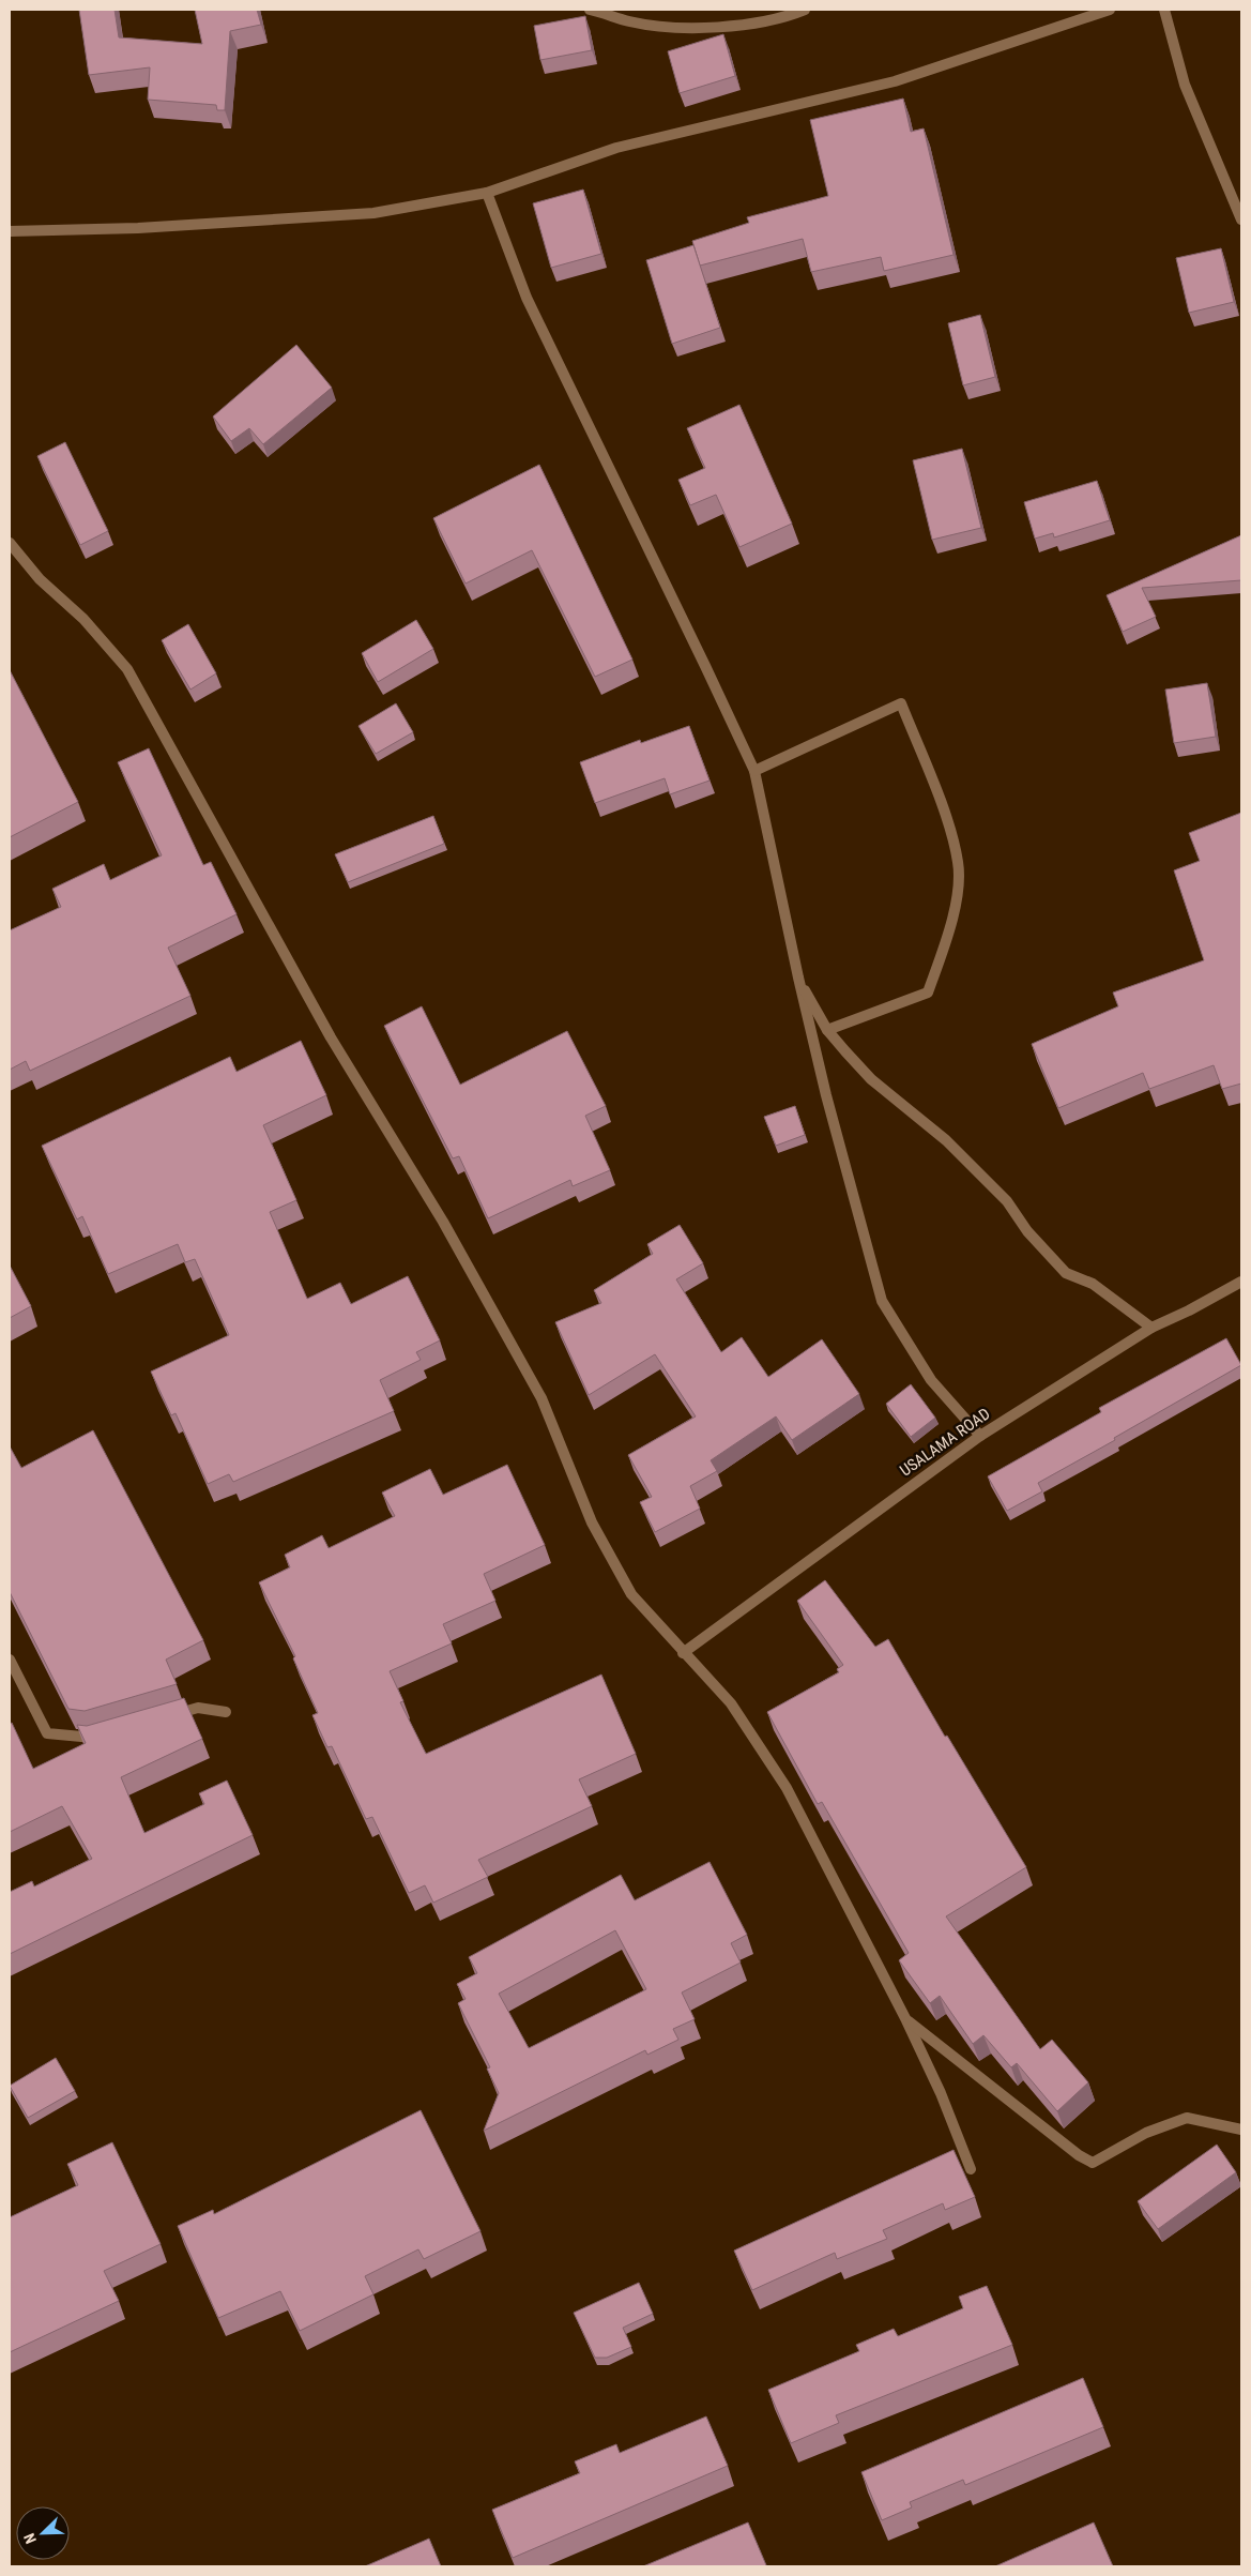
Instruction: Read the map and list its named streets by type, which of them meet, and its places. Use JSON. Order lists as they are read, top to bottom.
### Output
{
  "streets": {
    "street": ["USALAMA ROAD"]
  },
  "north": "bottom left"
}
